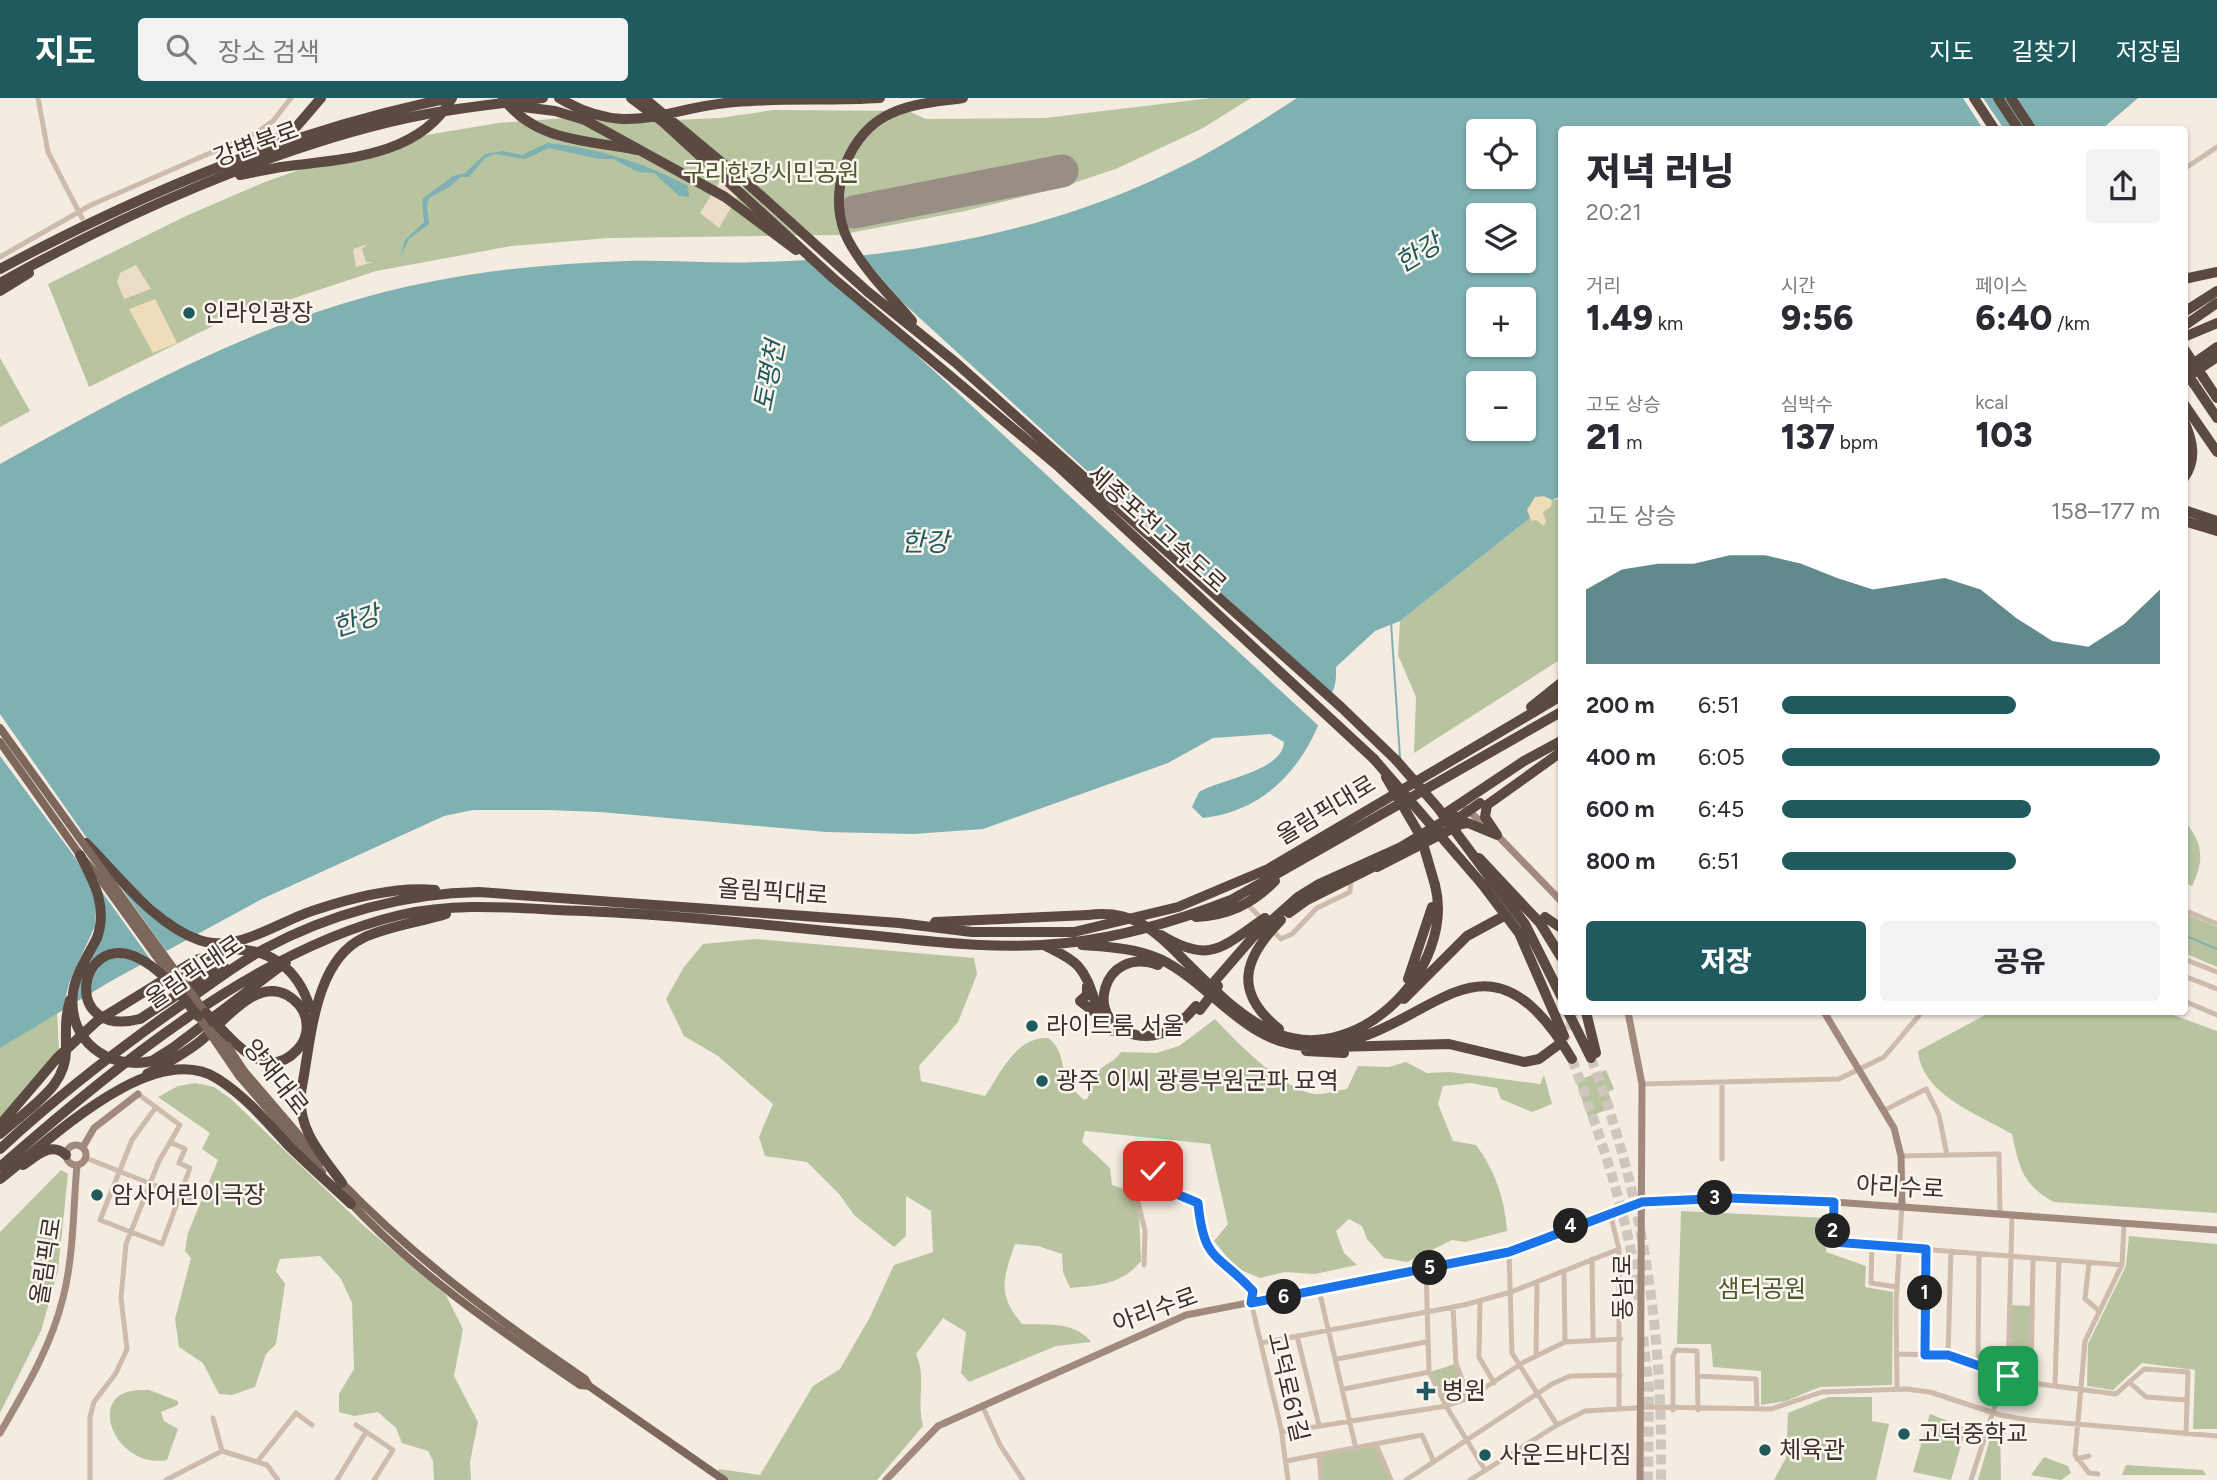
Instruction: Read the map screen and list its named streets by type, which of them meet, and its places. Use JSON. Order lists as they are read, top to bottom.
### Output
{
  "streets": {
    "highway": ["강변북로", "세종포천고속도로", "올림픽대로"],
    "main road": [
      "양재대로",
      "아리수로",
      "올림픽로",
      "동남로"
    ],
    "street": ["고덕로61길"]
  },
  "crossings": [
    ["아리수로", "동남로"],
    ["아리수로", "고덕로61길"]
  ],
  "water": ["한강", "토평천"],
  "parks": ["구리한강시민공원", "샘터공원"],
  "places": {
    "other": [
      "인라인광장",
      "라이트룸 서울",
      "광주 이씨 광릉부원군파 묘역",
      "암사어린이극장",
      "고덕중학교",
      "체육관",
      "사운드바디짐"
    ],
    "health": ["병원"]
  },
  "page": {
    "header": "지도",
    "search": "장소 검색",
    "nav": ["지도", "길찾기", "저장됨"],
    "map_buttons": ["+", "−"],
    "heading": ["저녁 러닝", "20:21"],
    "stats": [
      ["거리", "1.49 km"],
      ["시간", "9:56"],
      ["페이스", "6:40 /km"],
      ["고도 상승", "21 m"],
      ["심박수", "137 bpm"],
      ["kcal", "103"]
    ],
    "chart": ["고도 상승", "158–177 m"],
    "list": [
      {
        "name": "200 m",
        "note": "6:51"
      },
      {
        "name": "400 m",
        "note": "6:05"
      },
      {
        "name": "600 m",
        "note": "6:45"
      },
      {
        "name": "800 m",
        "note": "6:51"
      }
    ],
    "buttons": ["저장", "공유"],
    "pins": [
      "3",
      "4",
      "2",
      "5",
      "1",
      "6"
    ]
  }
}
